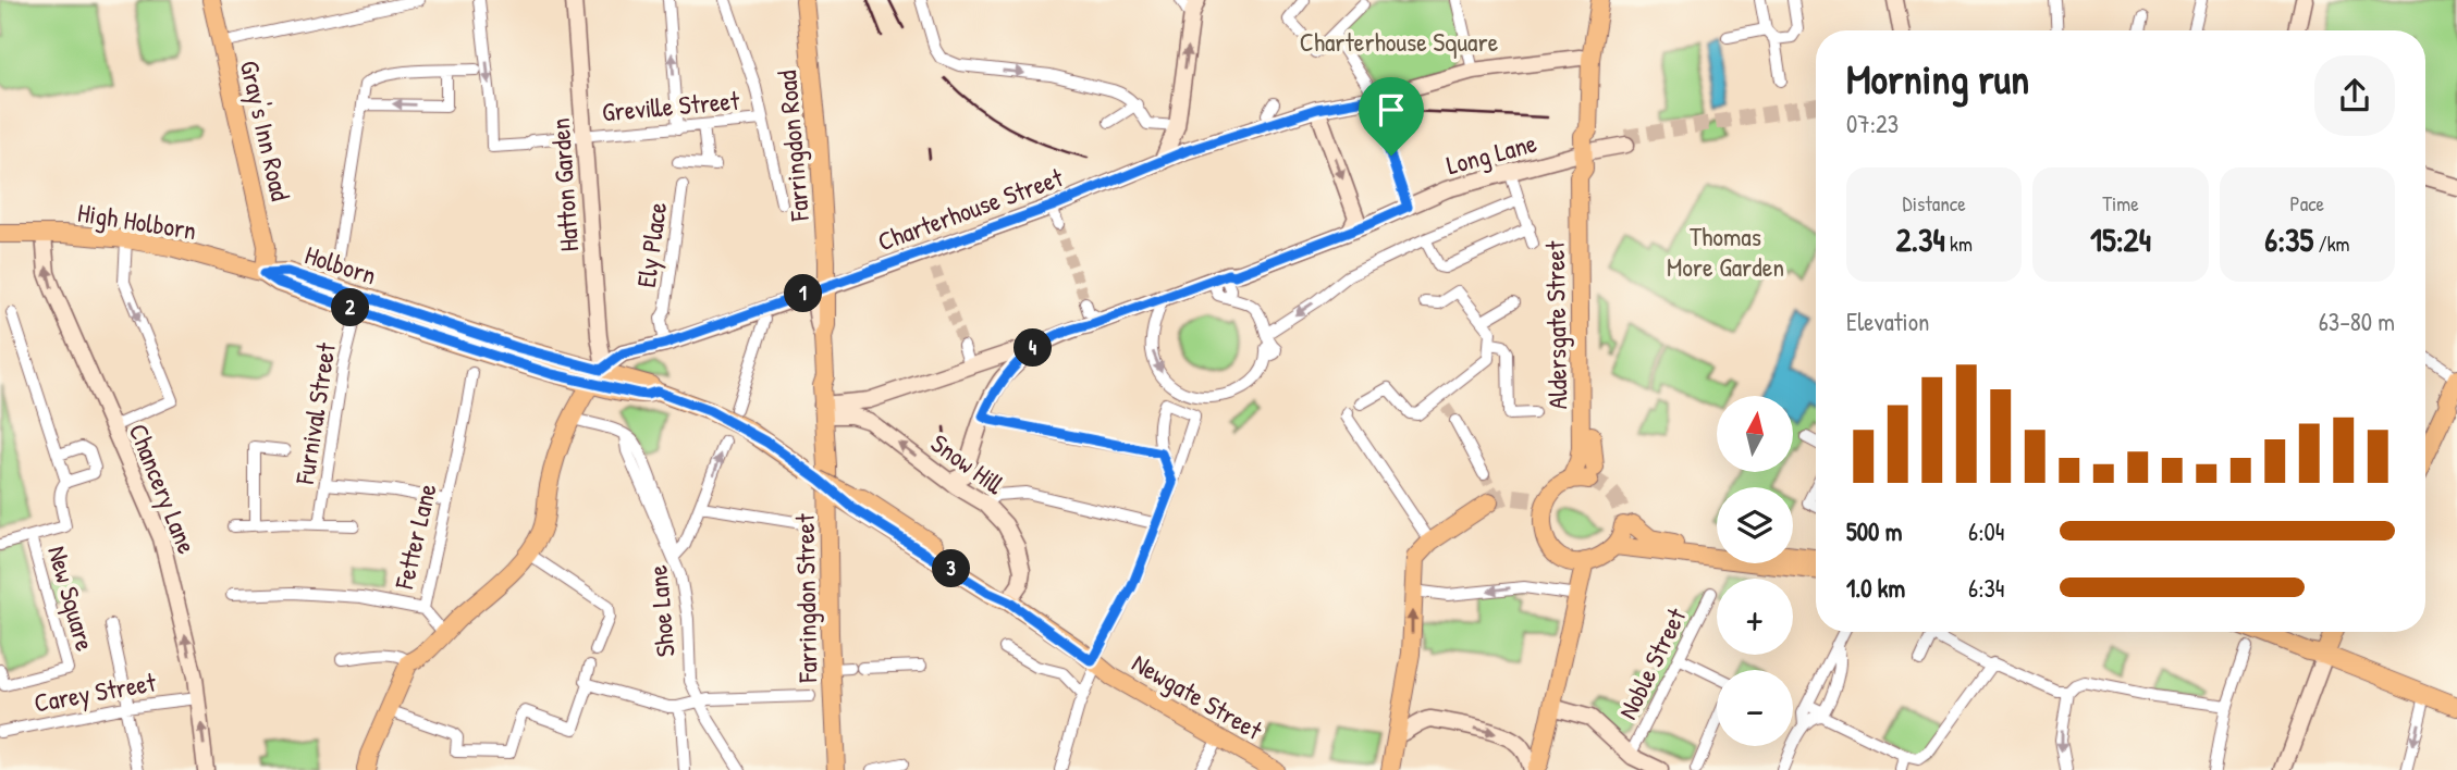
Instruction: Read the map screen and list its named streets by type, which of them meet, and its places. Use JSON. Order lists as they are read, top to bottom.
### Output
{
  "streets": {
    "main road": [
      "Gray's Inn Road",
      "Farringdon Road",
      "High Holborn",
      "Holborn",
      "Aldersgate Street",
      "Farringdon Street",
      "Newgate Street"
    ],
    "street": [
      "Greville Street",
      "Long Lane",
      "Hatton Garden",
      "Charterhouse Street",
      "Ely Place",
      "Furnival Street",
      "Snow Hill",
      "Chancery Lane",
      "Fetter Lane",
      "New Square",
      "Shoe Lane",
      "Noble Street",
      "Carey Street"
    ]
  },
  "crossings": [
    ["Greville Street", "Hatton Garden"],
    ["Gray's Inn Road", "High Holborn"],
    ["Gray's Inn Road", "Holborn"],
    ["Farringdon Road", "Charterhouse Street"],
    ["Farringdon Road", "Farringdon Street"],
    ["Long Lane", "Aldersgate Street"],
    ["Hatton Garden", "Charterhouse Street"],
    ["Hatton Garden", "Holborn"],
    ["Charterhouse Street", "Ely Place"],
    ["Charterhouse Street", "Holborn"],
    ["Charterhouse Street", "Farringdon Street"],
    ["High Holborn", "Holborn"],
    ["High Holborn", "Chancery Lane"],
    ["Holborn", "Furnival Street"],
    ["Snow Hill", "Farringdon Street"],
    ["Snow Hill", "Newgate Street"],
    ["Chancery Lane", "Carey Street"]
  ],
  "parks": ["Charterhouse Square", "Thomas More Garden"],
  "north": "top",
  "page": {
    "heading": ["Morning run", "07:23"],
    "stats": [
      ["Distance", "2.34 km"],
      ["Time", "15:24"],
      ["Pace", "6:35 /km"]
    ],
    "pins": [
      "1",
      "2",
      "4",
      "3"
    ],
    "chart": ["Elevation", "63–80 m"],
    "map_buttons": ["+", "−"],
    "list": [
      {
        "name": "500 m",
        "note": "6:04"
      },
      {
        "name": "1.0 km",
        "note": "6:34"
      }
    ]
  }
}
